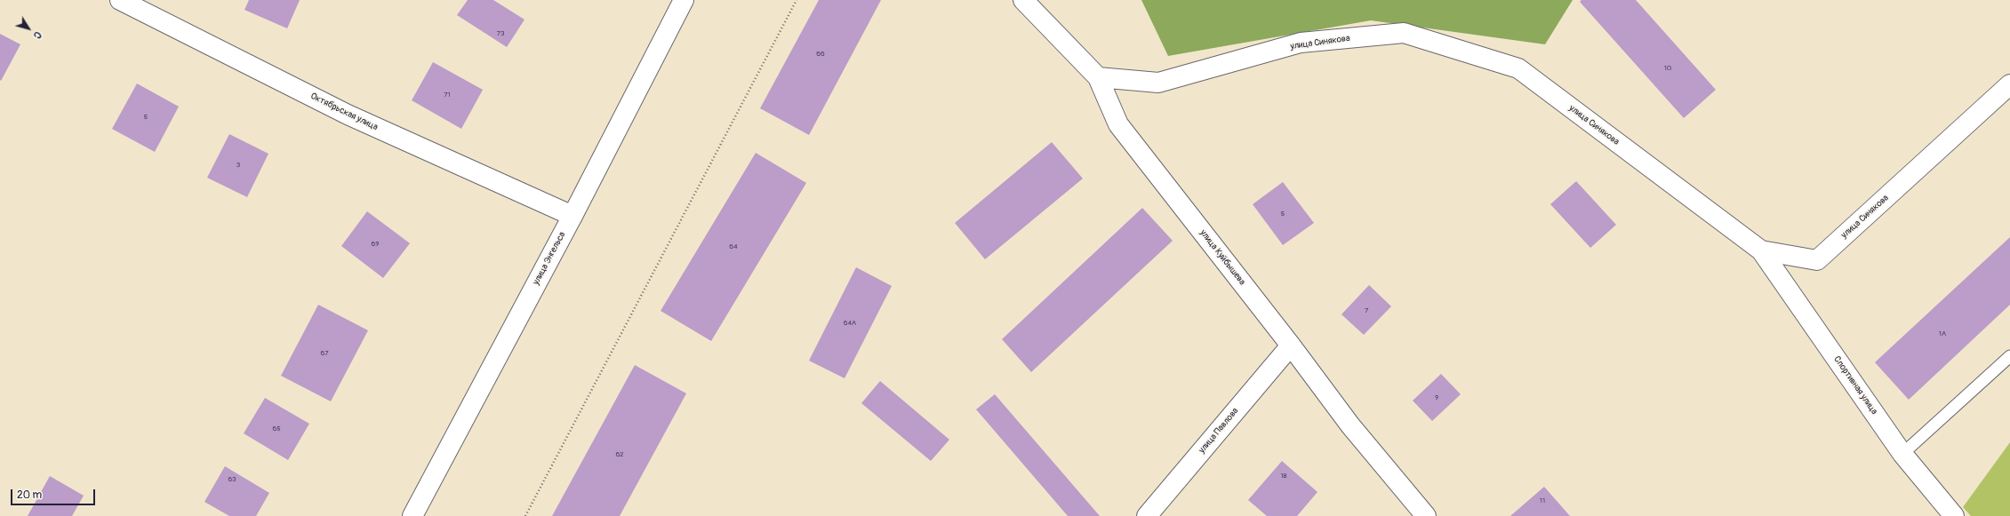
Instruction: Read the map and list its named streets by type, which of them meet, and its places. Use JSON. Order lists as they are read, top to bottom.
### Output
{
  "streets": {
    "street": [
      "улица Синякова",
      "Октябрьская улица",
      "улица Куйбышева",
      "улица Энгельса",
      "Спортивная улица",
      "улица Павлова"
    ]
  },
  "crossings": [
    ["улица Синякова", "улица Куйбышева"],
    ["улица Синякова", "Спортивная улица"],
    ["Октябрьская улица", "улица Энгельса"],
    ["улица Куйбышева", "улица Павлова"]
  ],
  "house_numbers": [
    "73",
    "66",
    "10",
    "71",
    "5",
    "3",
    "5",
    "69",
    "64",
    "7",
    "64А",
    "1А",
    "67",
    "9",
    "65",
    "62",
    "18",
    "63",
    "11"
  ],
  "scale_bar": "20 m",
  "north": "bottom right"
}
